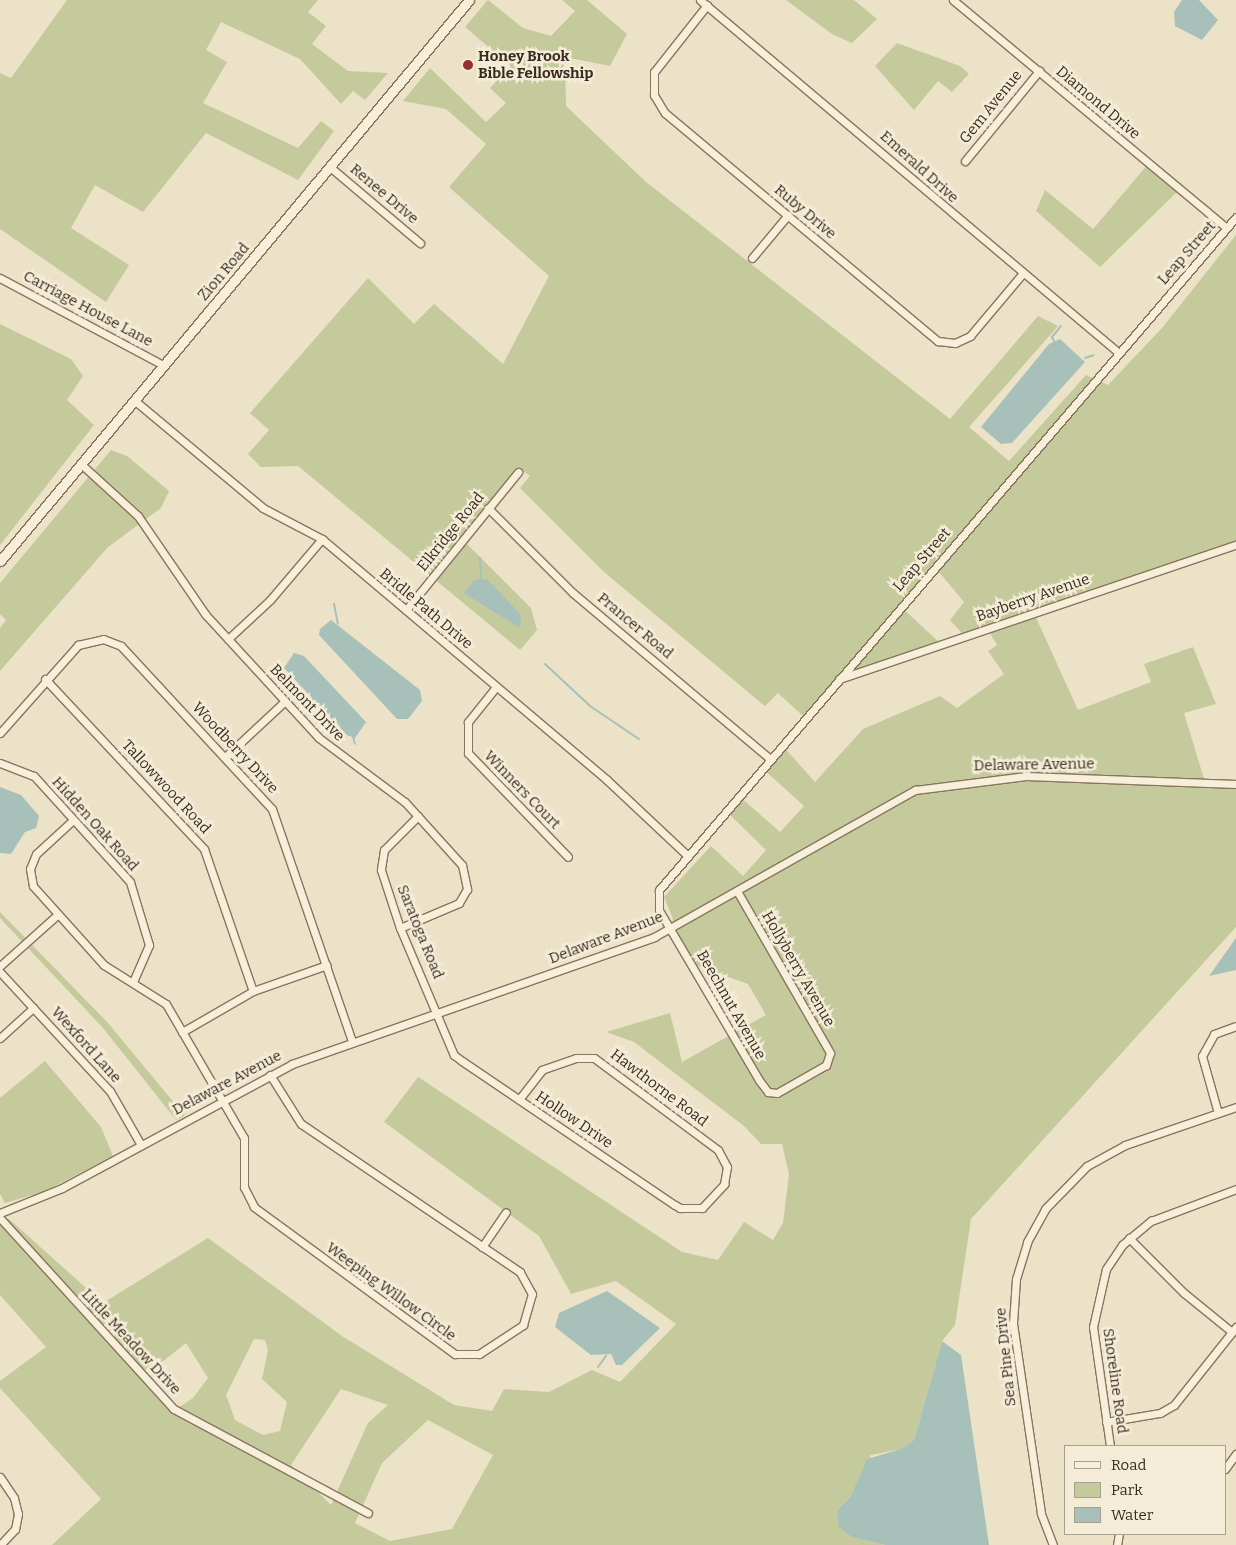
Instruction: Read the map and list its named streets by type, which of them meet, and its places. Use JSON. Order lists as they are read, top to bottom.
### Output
{
  "streets": {
    "street": [
      "Diamond Drive",
      "Gem Avenue",
      "Emerald Drive",
      "Renee Drive",
      "Ruby Drive",
      "Leap Street",
      "Zion Road",
      "Carriage House Lane",
      "Elkridge Road",
      "Bayberry Avenue",
      "Bridle Path Drive",
      "Prancer Road",
      "Belmont Drive",
      "Woodberry Drive",
      "Delaware Avenue",
      "Tallowwood Road",
      "Winners Court",
      "Hidden Oak Road",
      "Saratoga Road",
      "Hollyberry Avenue",
      "Beechnut Avenue",
      "Wexford Lane",
      "Hawthorne Road",
      "Hollow Drive",
      "Weeping Willow Circle",
      "Little Meadow Drive",
      "Sea Pine Drive",
      "Shoreline Road"
    ]
  },
  "crossings": [
    ["Diamond Drive", "Gem Avenue"],
    ["Diamond Drive", "Leap Street"],
    ["Emerald Drive", "Ruby Drive"],
    ["Emerald Drive", "Leap Street"],
    ["Renee Drive", "Zion Road"],
    ["Leap Street", "Bayberry Avenue"],
    ["Leap Street", "Bridle Path Drive"],
    ["Leap Street", "Prancer Road"],
    ["Leap Street", "Delaware Avenue"],
    ["Leap Street", "Beechnut Avenue"],
    ["Zion Road", "Carriage House Lane"],
    ["Zion Road", "Bridle Path Drive"],
    ["Zion Road", "Belmont Drive"],
    ["Elkridge Road", "Bridle Path Drive"],
    ["Elkridge Road", "Prancer Road"],
    ["Bridle Path Drive", "Winners Court"],
    ["Belmont Drive", "Saratoga Road"],
    ["Woodberry Drive", "Delaware Avenue"],
    ["Woodberry Drive", "Tallowwood Road"],
    ["Delaware Avenue", "Saratoga Road"],
    ["Delaware Avenue", "Hollyberry Avenue"],
    ["Delaware Avenue", "Beechnut Avenue"],
    ["Delaware Avenue", "Wexford Lane"],
    ["Delaware Avenue", "Hollow Drive"],
    ["Delaware Avenue", "Weeping Willow Circle"],
    ["Hidden Oak Road", "Weeping Willow Circle"],
    ["Saratoga Road", "Hollow Drive"],
    ["Hollyberry Avenue", "Beechnut Avenue"],
    ["Hawthorne Road", "Hollow Drive"]
  ],
  "places": ["Honey Brook Bible Fellowship"],
  "legend": ["Road", "Park", "Water"]
}
